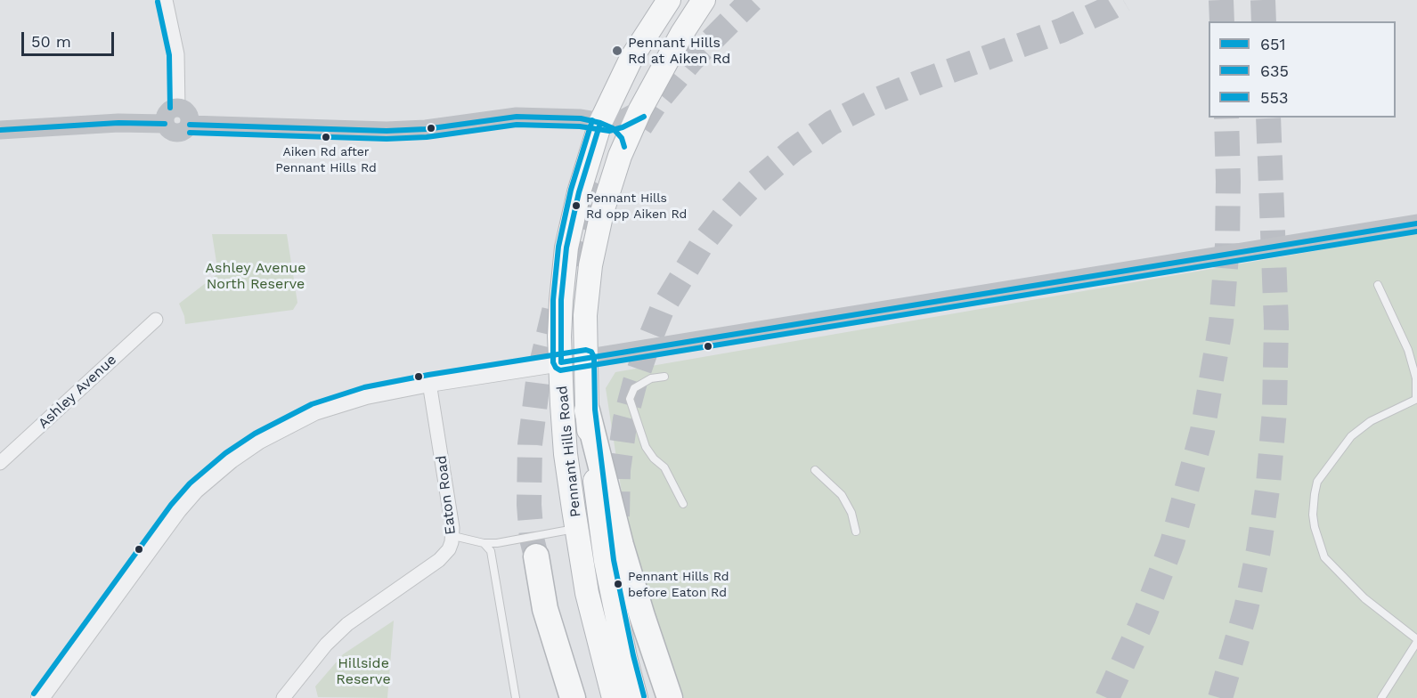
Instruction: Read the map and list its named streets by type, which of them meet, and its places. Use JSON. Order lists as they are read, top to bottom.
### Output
{
  "streets": {
    "highway": ["Pennant Hills Road"],
    "street": ["Ashley Avenue", "Eaton Road"]
  },
  "parks": ["Ashley Avenue North Reserve", "Hillside Reserve"],
  "places": [
    "Pennant Hills Rd at Aiken Rd",
    "Aiken Rd after Pennant Hills Rd",
    "Pennant Hills Rd opp Aiken Rd",
    "Pennant Hills Rd before Eaton Rd"
  ],
  "lines": ["transit line 635", "transit line 651", "transit line 553"],
  "legend": ["651", "635", "553"],
  "scale_bar": "50 m"
}
